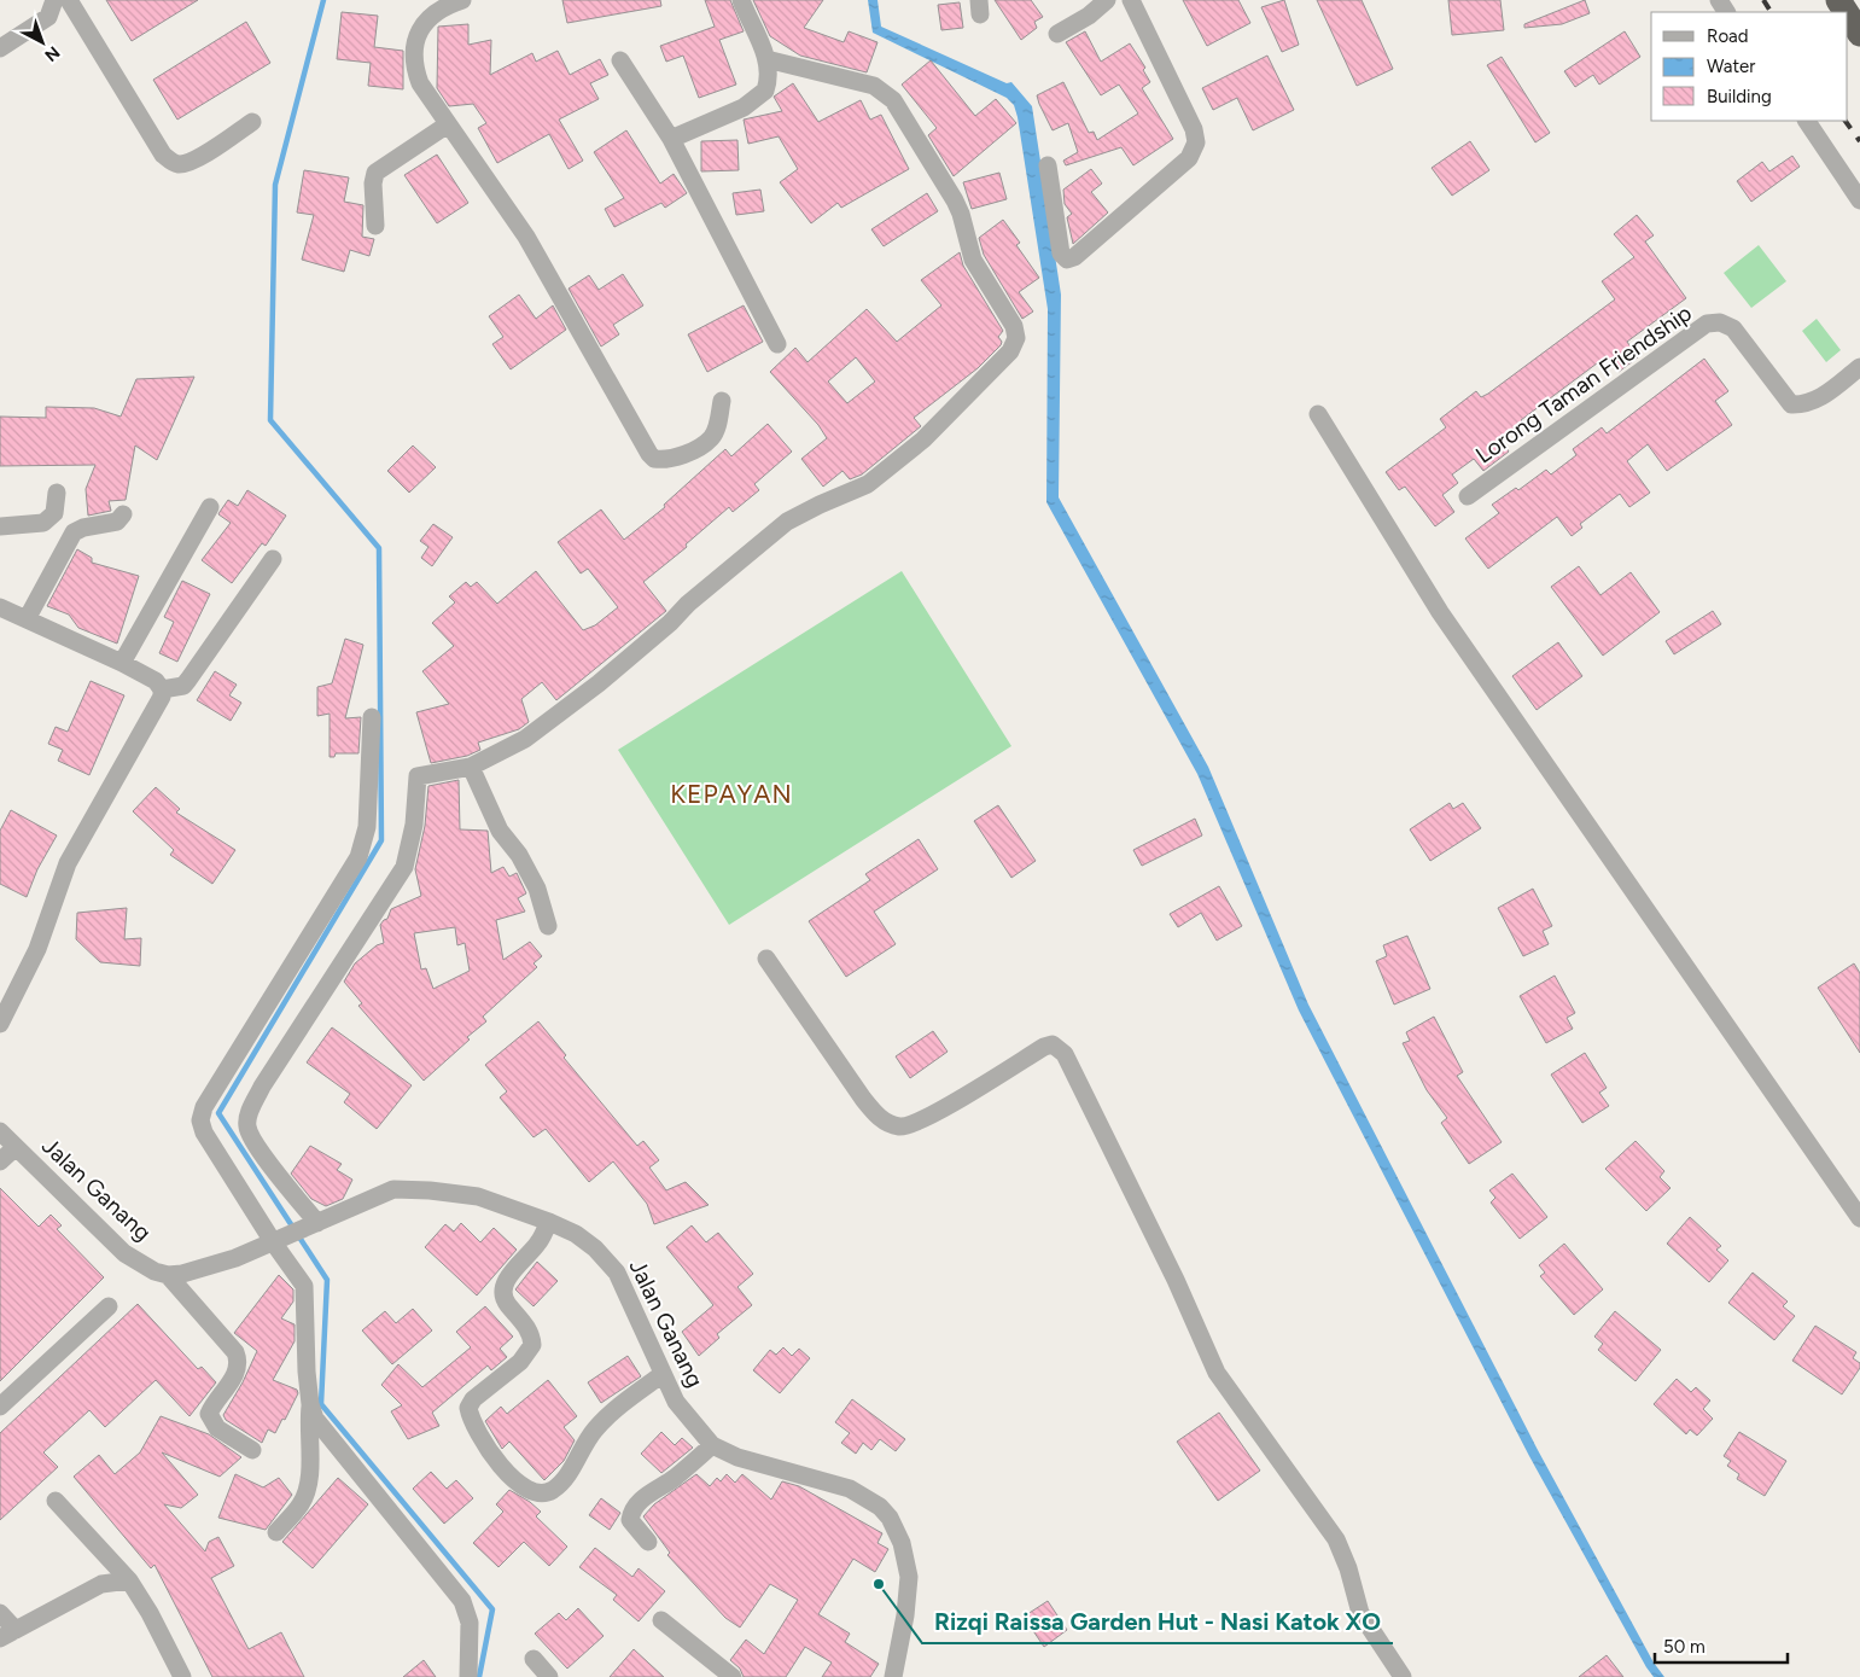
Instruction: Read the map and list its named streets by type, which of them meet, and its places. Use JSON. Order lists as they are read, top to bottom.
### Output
{
  "streets": {
    "street": ["Lorong Taman Friendship", "Jalan Ganang"]
  },
  "districts": ["KEPAYAN"],
  "places": ["Rizqi Raissa Garden Hut - Nasi Katok XO"],
  "legend": ["Road", "Water", "Building"],
  "scale_bar": "50 m",
  "north": "bottom right"
}
